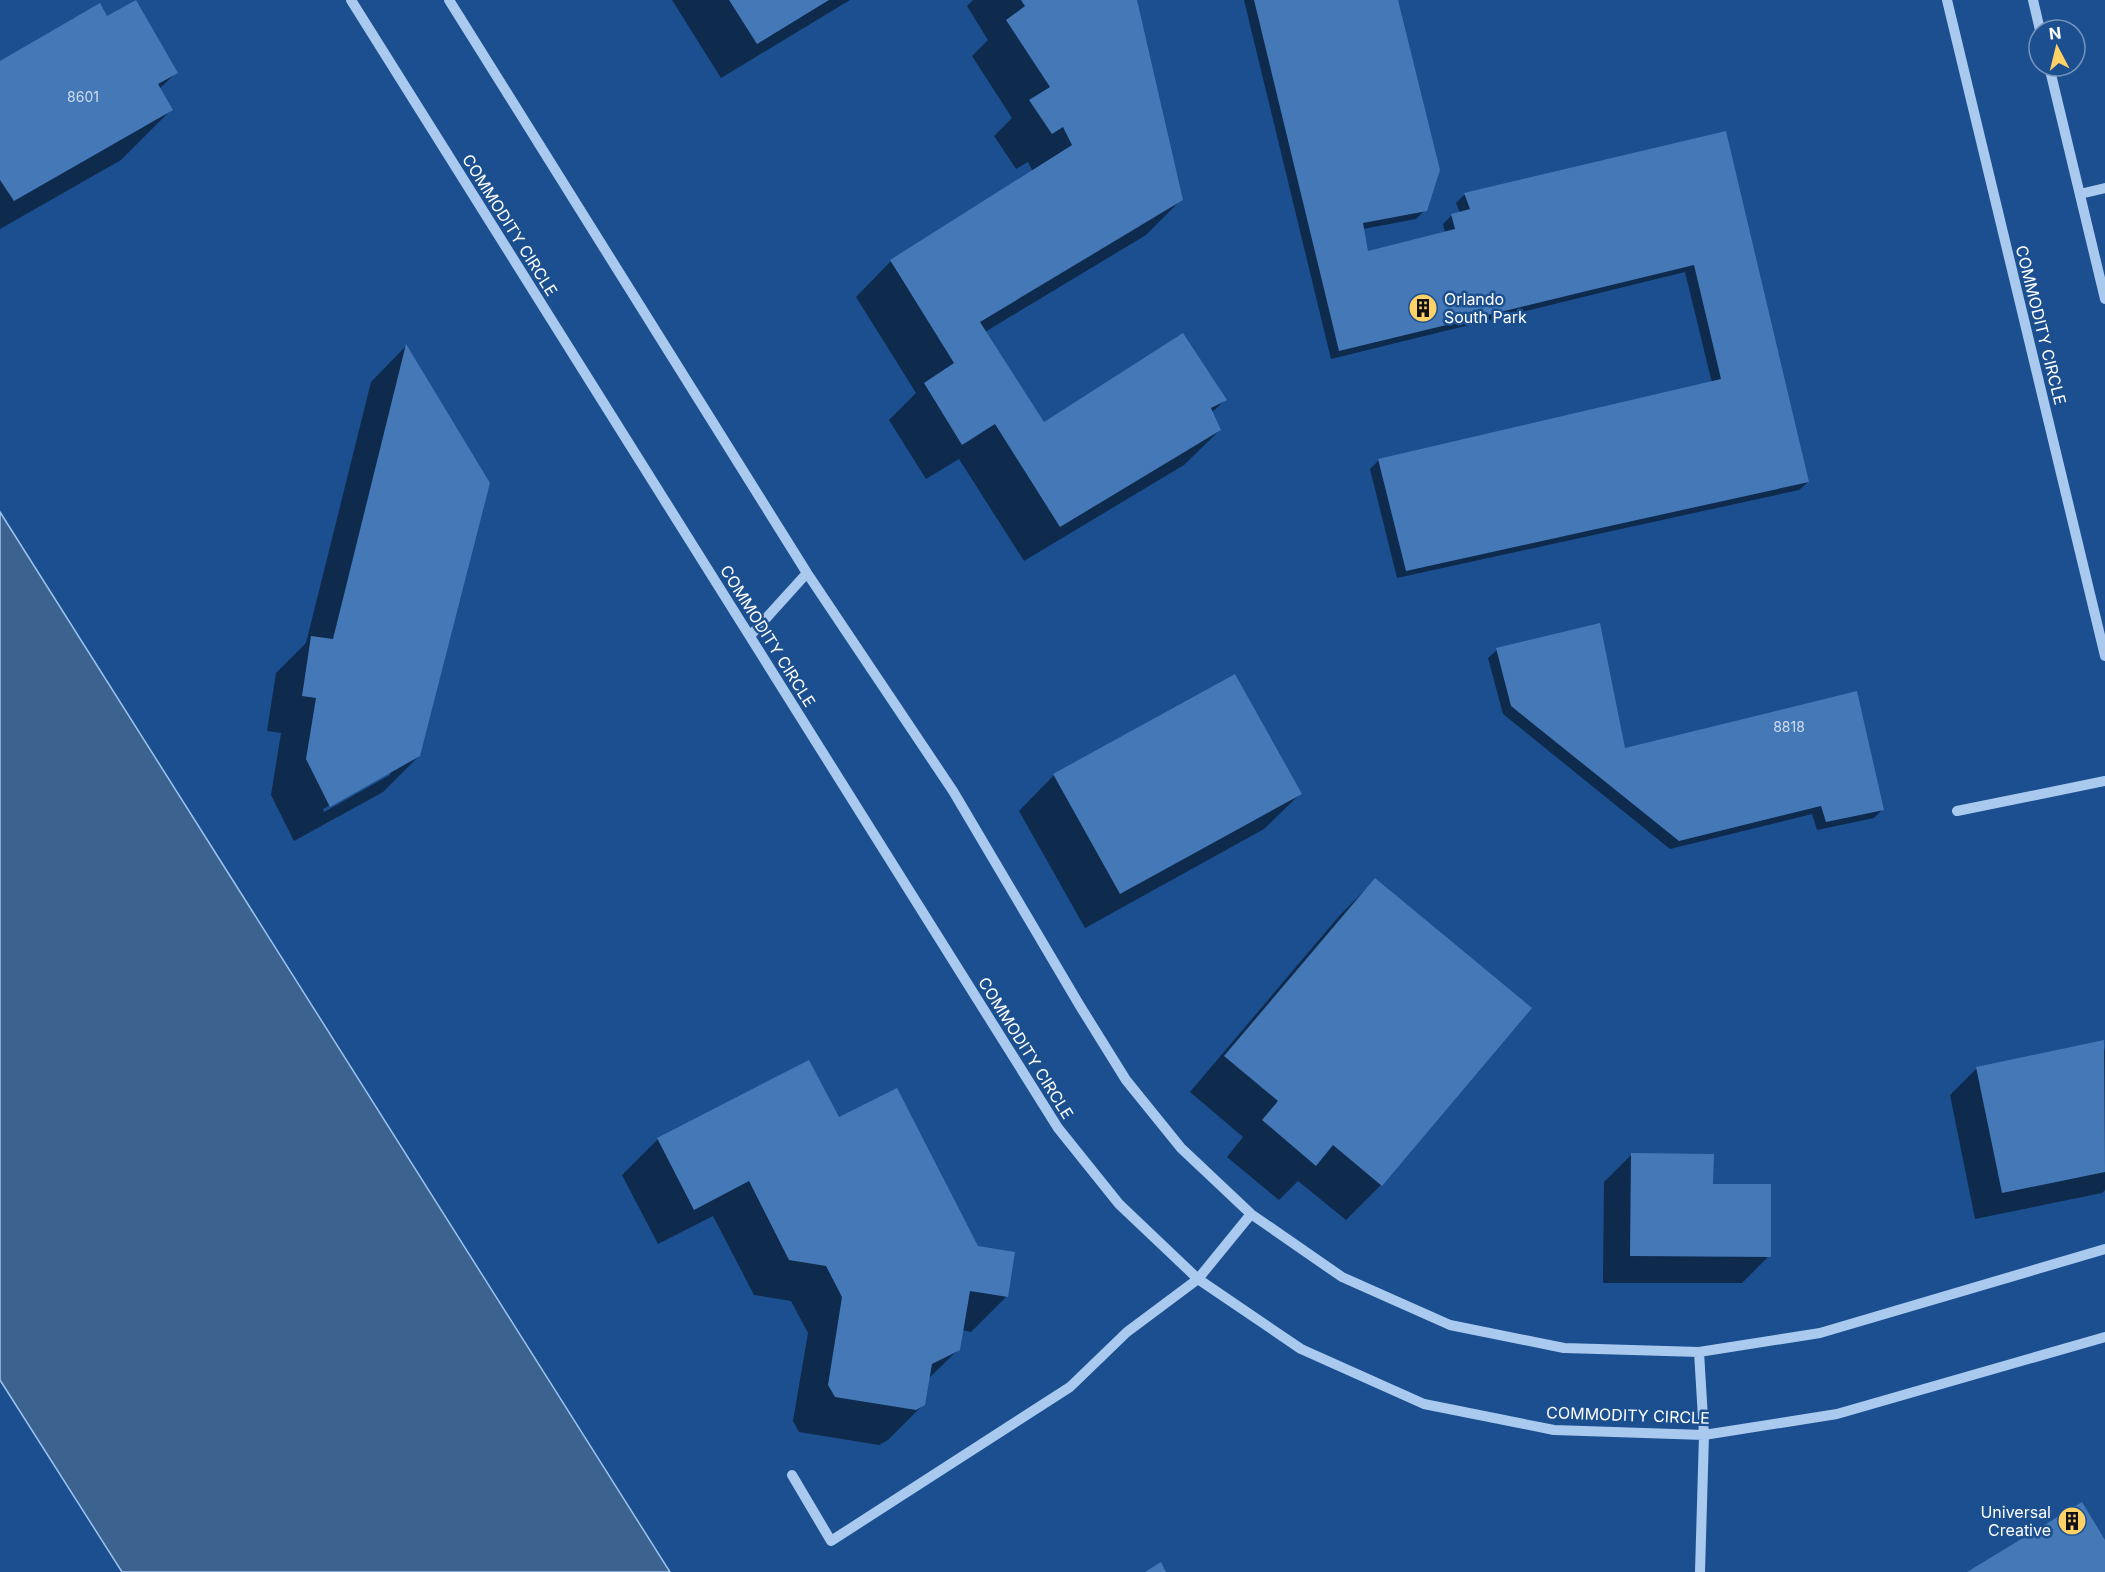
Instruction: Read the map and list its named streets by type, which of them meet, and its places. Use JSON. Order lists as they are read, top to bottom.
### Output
{
  "streets": {
    "street": ["COMMODITY CIRCLE"]
  },
  "places": {
    "building": ["Orlando South Park", "Universal Creative"]
  },
  "house_numbers": ["8601", "8818"],
  "north": "top"
}
